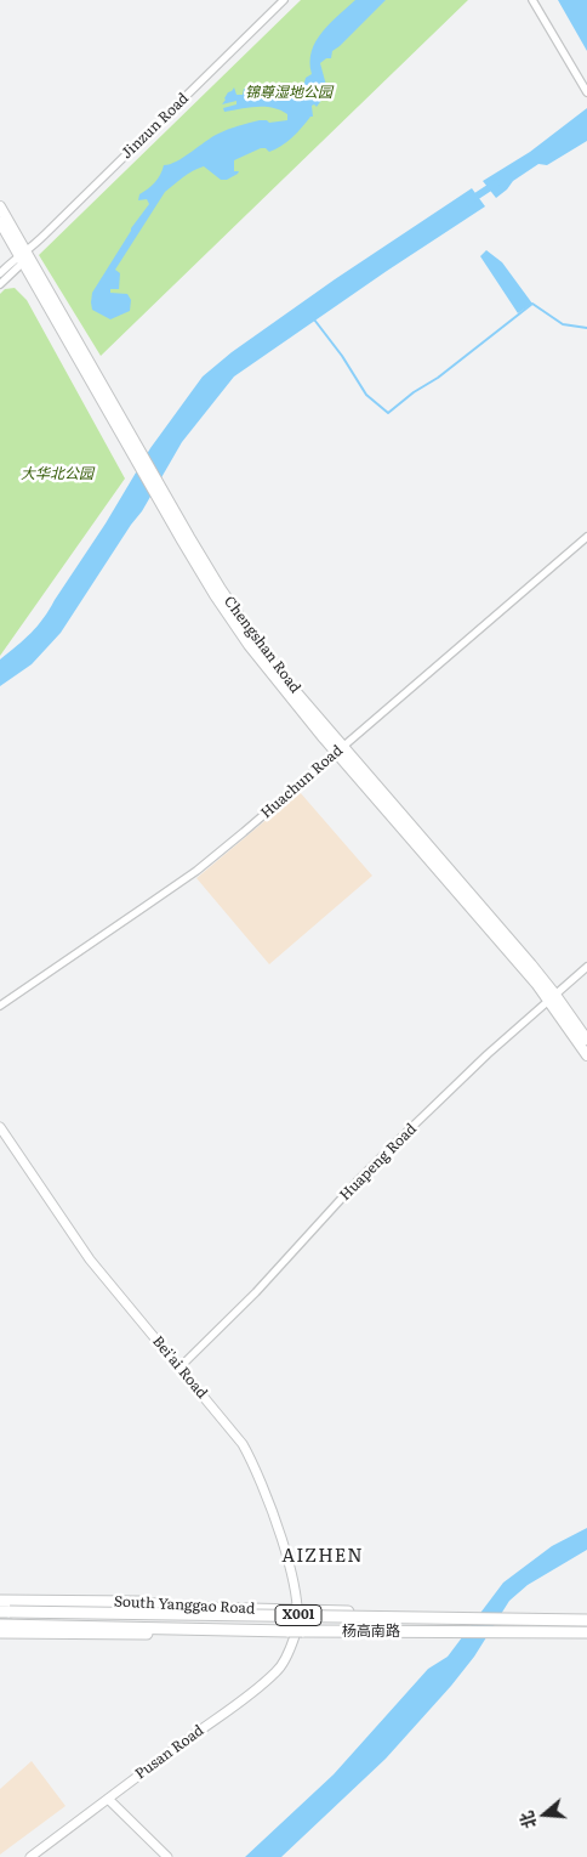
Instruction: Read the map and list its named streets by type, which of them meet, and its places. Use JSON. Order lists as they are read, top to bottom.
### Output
{
  "streets": {
    "main road": [
      "Chengshan Road",
      "South Yanggao Road",
      "X001",
      "杨高南路"
    ],
    "street": [
      "Jinzun Road",
      "Huachun Road",
      "Huapeng Road",
      "Bei'ai Road",
      "Pusan Road"
    ]
  },
  "crossings": [
    ["Jinzun Road", "Chengshan Road"],
    ["Chengshan Road", "Huachun Road"],
    ["Chengshan Road", "Huapeng Road"],
    ["Huapeng Road", "Bei'ai Road"],
    ["Bei'ai Road", "South Yanggao Road"],
    ["Bei'ai Road", "Pusan Road"],
    ["South Yanggao Road", "杨高南路"],
    ["South Yanggao Road", "Pusan Road"]
  ],
  "districts": ["AIZHEN"],
  "parks": ["锦尊湿地公园", "大华北公园"],
  "north": "left"
}
